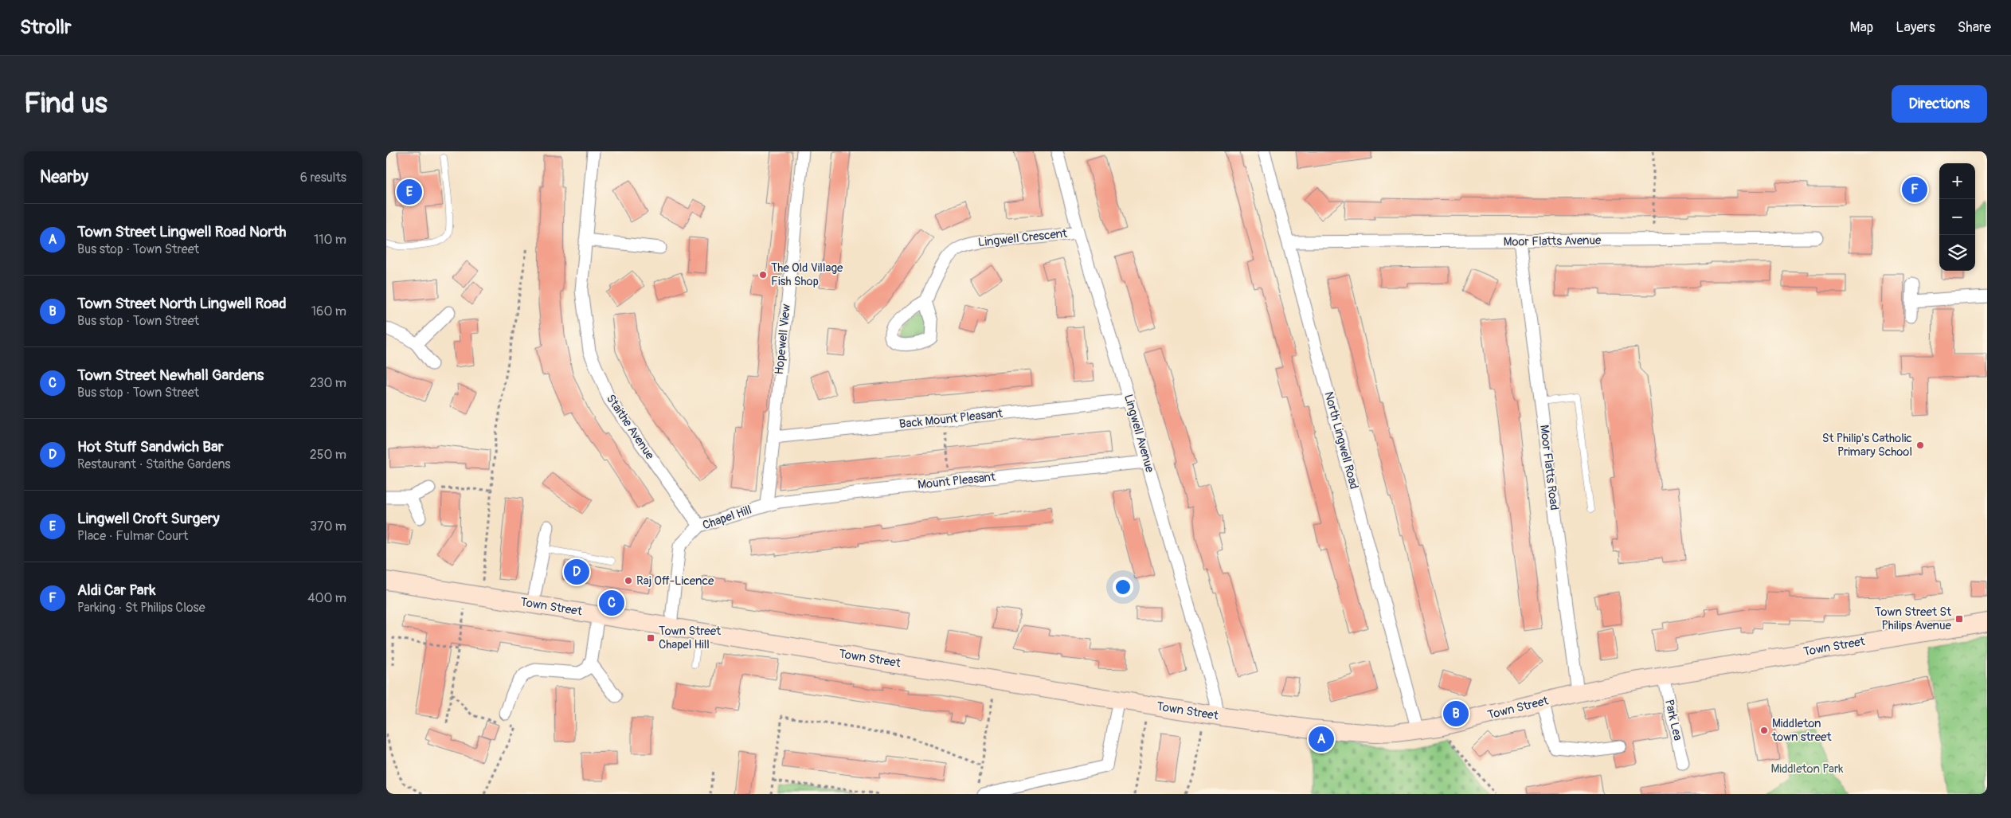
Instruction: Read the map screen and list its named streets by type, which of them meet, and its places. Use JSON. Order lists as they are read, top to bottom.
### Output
{
  "streets": {
    "street": [
      "Lingwell Crescent",
      "Moor Flatts Avenue",
      "Hopewell View",
      "Back Mount Pleasant",
      "Staithe Avenue",
      "Lingwell Avenue",
      "North Lingwell Road",
      "Moor Flatts Road",
      "Mount Pleasant",
      "Chapel Hill",
      "Town Street",
      "Park Lea"
    ]
  },
  "crossings": [
    ["Lingwell Crescent", "Lingwell Avenue"],
    ["Moor Flatts Avenue", "North Lingwell Road"],
    ["Moor Flatts Avenue", "Moor Flatts Road"],
    ["Hopewell View", "Back Mount Pleasant"],
    ["Hopewell View", "Mount Pleasant"],
    ["Hopewell View", "Chapel Hill"],
    ["Back Mount Pleasant", "Lingwell Avenue"],
    ["Staithe Avenue", "Chapel Hill"],
    ["Lingwell Avenue", "Mount Pleasant"],
    ["Lingwell Avenue", "Town Street"],
    ["North Lingwell Road", "Town Street"],
    ["Moor Flatts Road", "Town Street"],
    ["Mount Pleasant", "Chapel Hill"],
    ["Chapel Hill", "Town Street"],
    ["Town Street", "Park Lea"]
  ],
  "parks": ["Middleton Park"],
  "places": {
    "other": [
      "The Old Village Fish Shop",
      "St Philip's Catholic Primary School",
      "Raj Off-Licence",
      "Middleton town street"
    ],
    "transit": ["Town Street St Philips Avenue", "Town Street Chapel Hill"]
  },
  "page": {
    "header": "Strollr",
    "nav": ["Map", "Layers", "Share"],
    "buttons": "Directions",
    "title": "Find us",
    "heading": ["Nearby", "6 results"],
    "map_buttons": ["+", "−"],
    "pins": [
      "F",
      "E",
      "D",
      "C",
      "B",
      "A"
    ],
    "list": [
      {
        "mark": "A",
        "name": "Town Street Lingwell Road North",
        "note": "Bus stop · Town Street",
        "value": "110 m"
      },
      {
        "mark": "B",
        "name": "Town Street North Lingwell Road",
        "note": "Bus stop · Town Street",
        "value": "160 m"
      },
      {
        "mark": "C",
        "name": "Town Street Newhall Gardens",
        "note": "Bus stop · Town Street",
        "value": "230 m"
      },
      {
        "mark": "D",
        "name": "Hot Stuff Sandwich Bar",
        "note": "Restaurant · Staithe Gardens",
        "value": "250 m"
      },
      {
        "mark": "E",
        "name": "Lingwell Croft Surgery",
        "note": "Place · Fulmar Court",
        "value": "370 m"
      },
      {
        "mark": "F",
        "name": "Aldi Car Park",
        "note": "Parking · St Philips Close",
        "value": "400 m"
      }
    ]
  }
}
